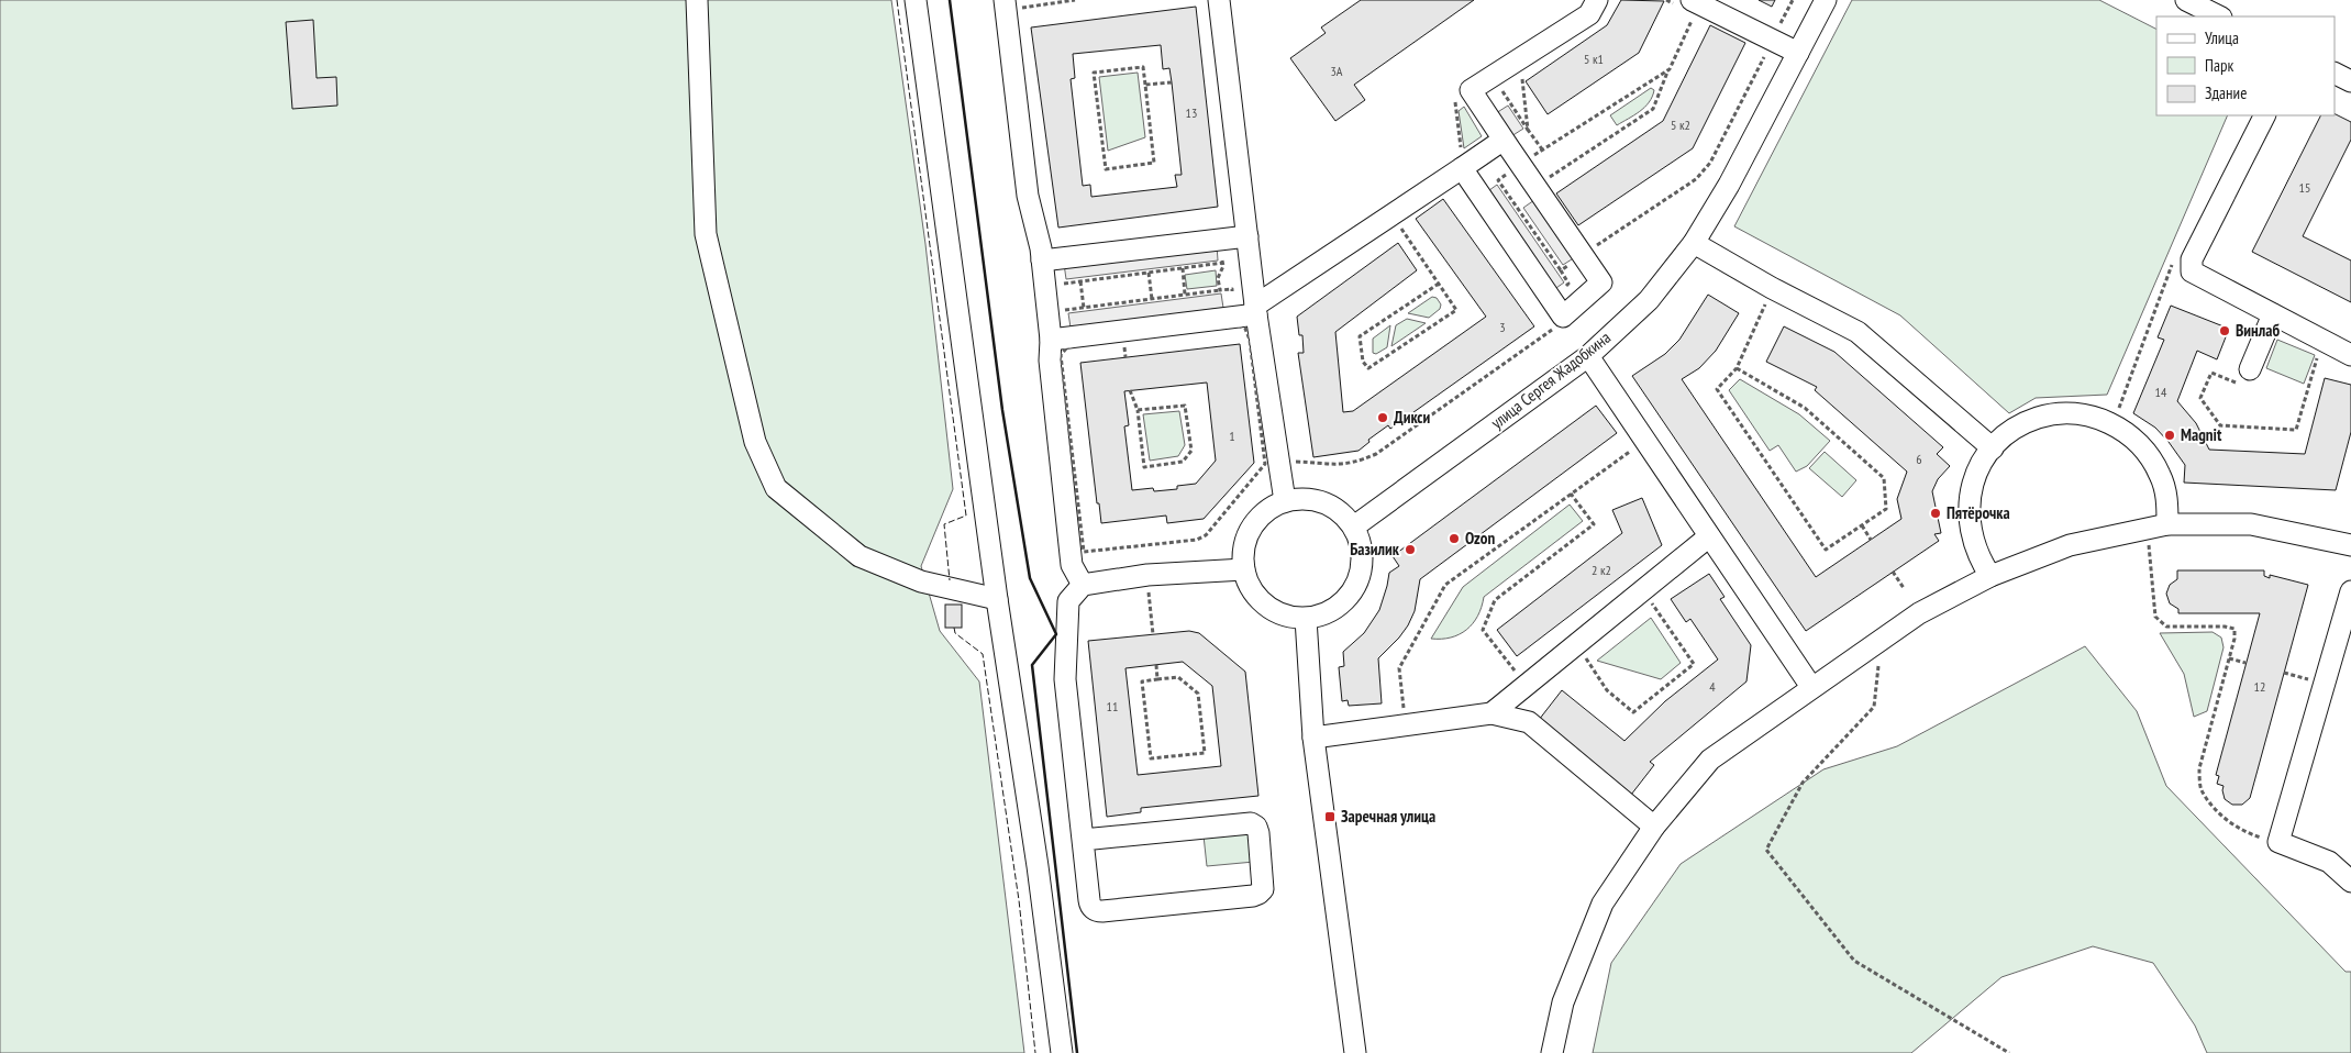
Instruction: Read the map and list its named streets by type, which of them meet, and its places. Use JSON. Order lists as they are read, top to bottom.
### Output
{
  "streets": {
    "street": ["улица Сергея Жадобкина"]
  },
  "places": {
    "other": [
      "Винлаб",
      "Дикси",
      "Magnit",
      "Пятёрочка",
      "Ozon",
      "Базилик"
    ],
    "transit": ["Заречная улица"]
  },
  "house_numbers": [
    "5 к1",
    "3А",
    "13",
    "5 к2",
    "15",
    "3",
    "14",
    "1",
    "6",
    "2 к2",
    "4",
    "12",
    "11"
  ],
  "legend": ["Улица", "Парк", "Здание"]
}
